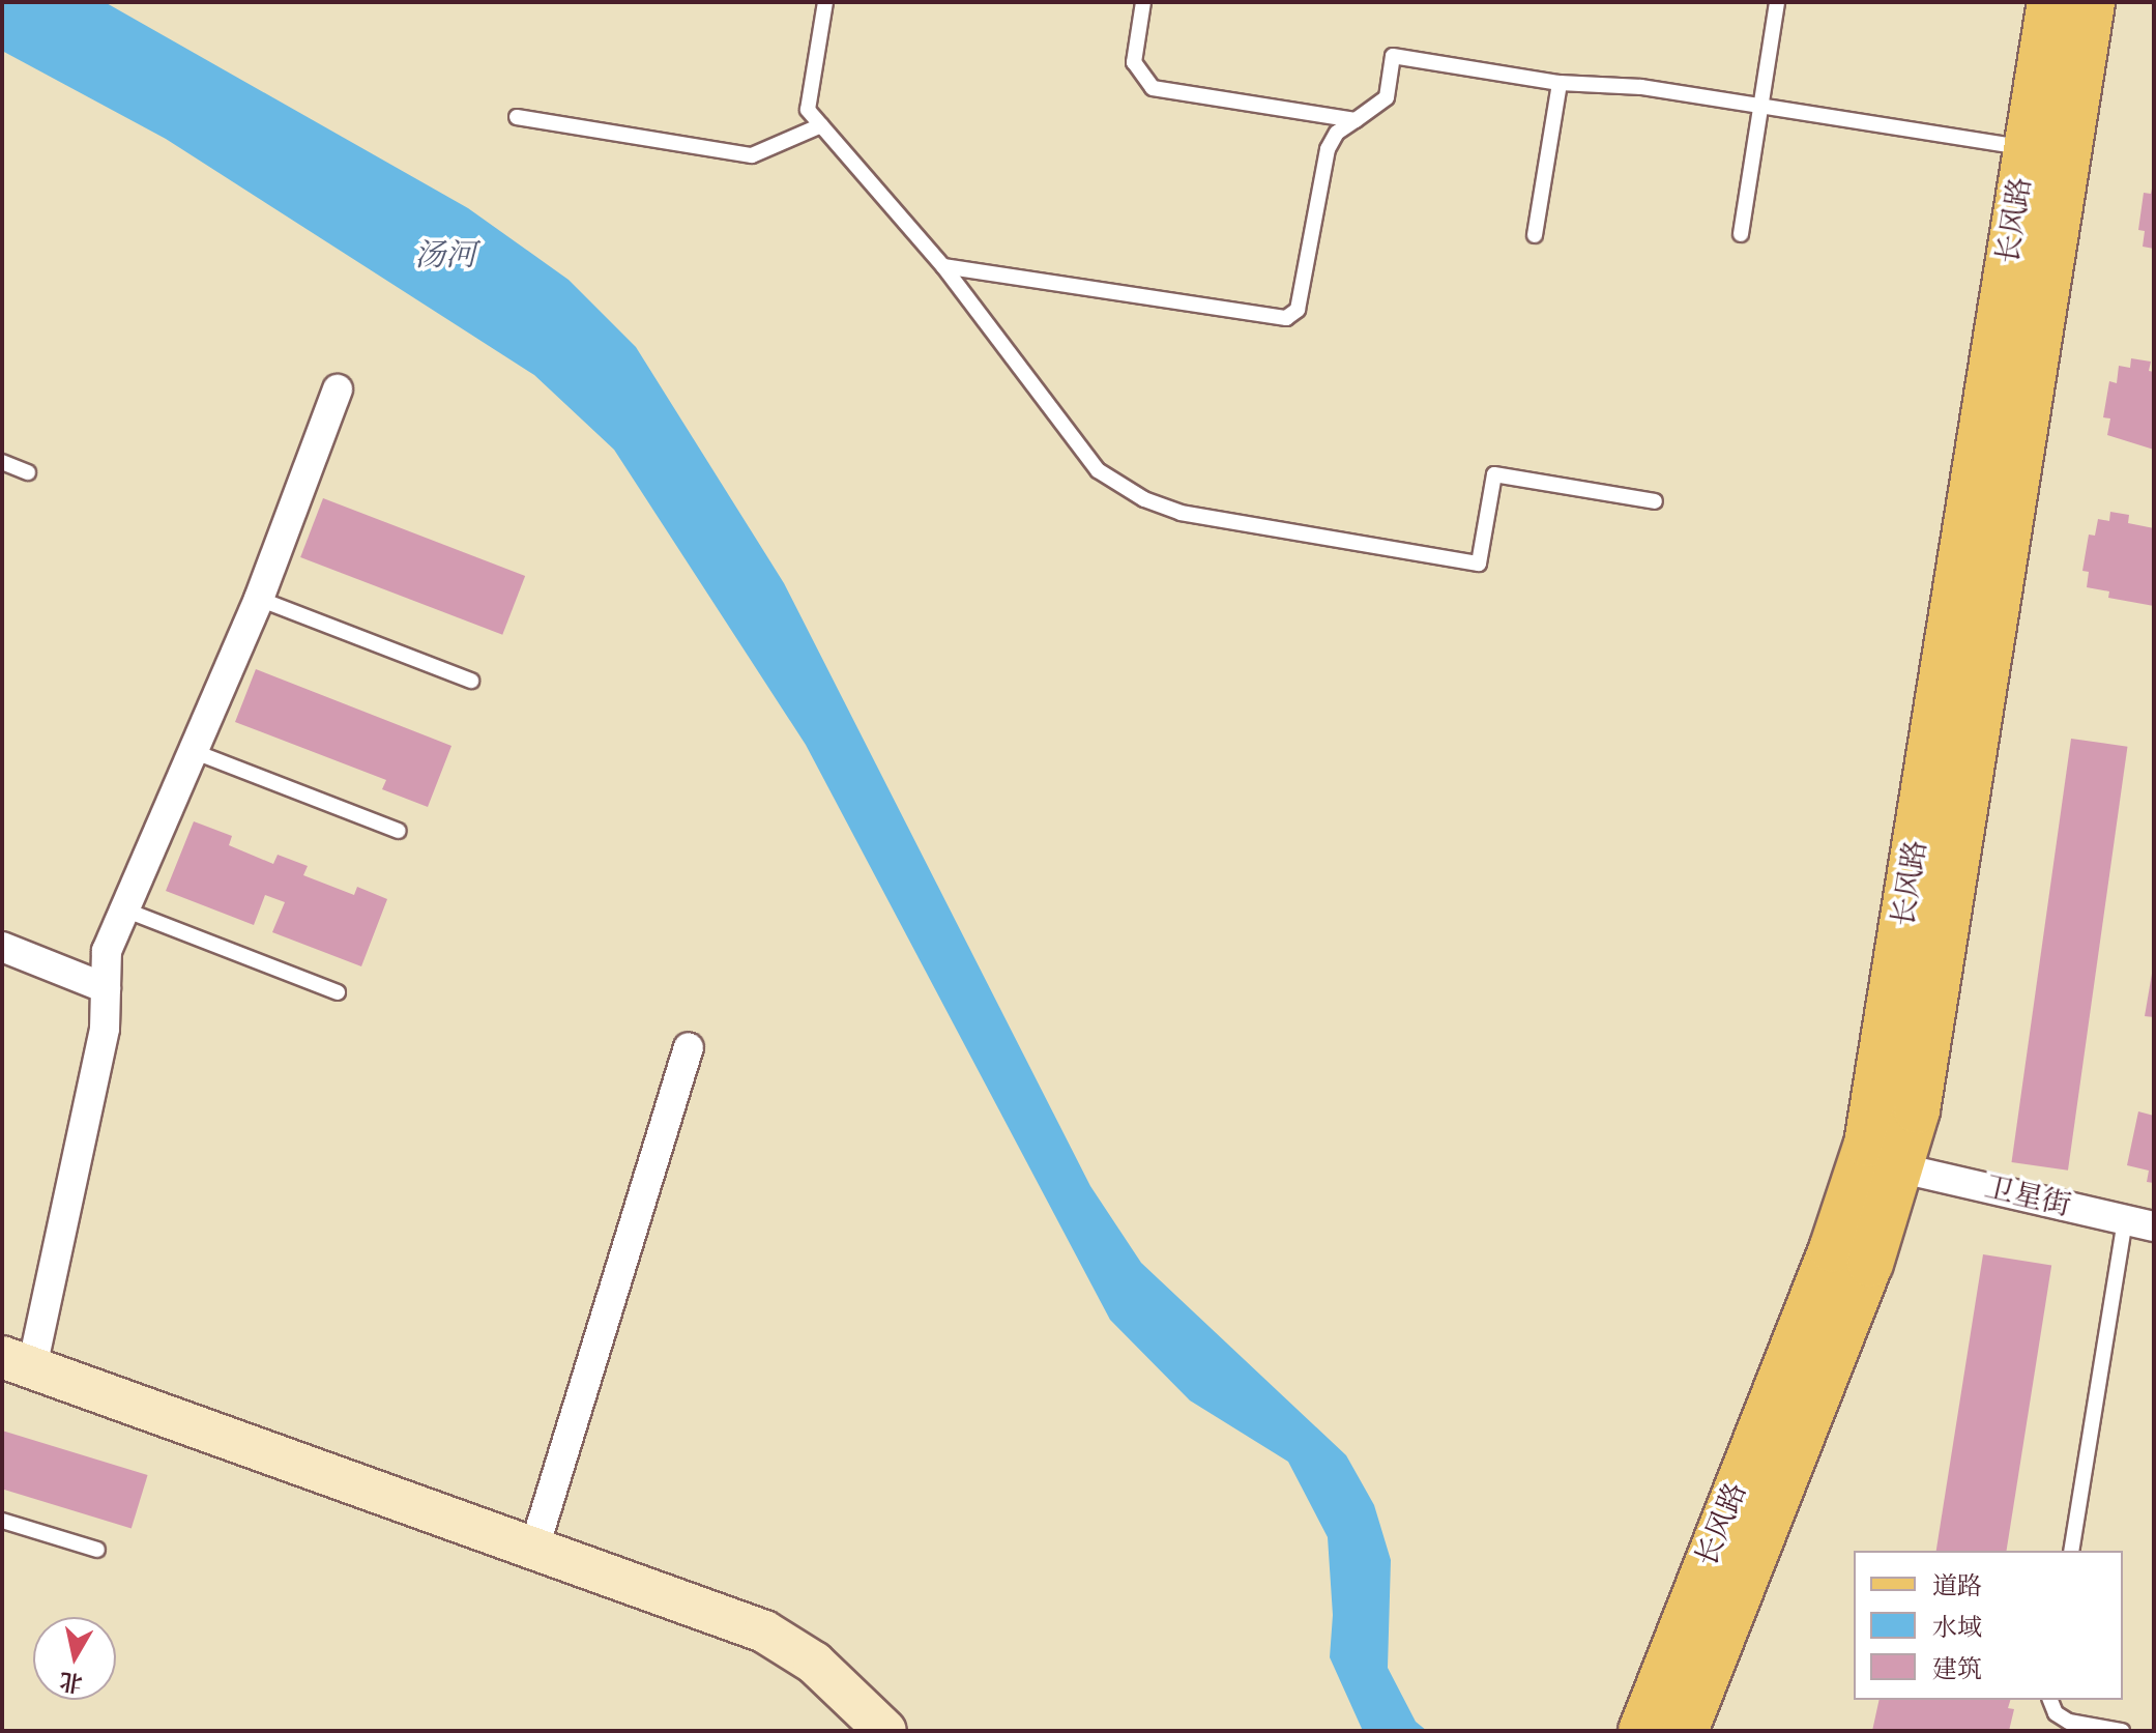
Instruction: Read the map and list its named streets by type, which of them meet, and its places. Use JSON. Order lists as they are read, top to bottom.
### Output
{
  "streets": {
    "main road": ["长风路"],
    "street": ["卫星街"]
  },
  "crossings": [
    ["长风路", "卫星街"]
  ],
  "water": ["汤河"],
  "legend": ["道路", "水域", "建筑"],
  "north": "bottom"
}
